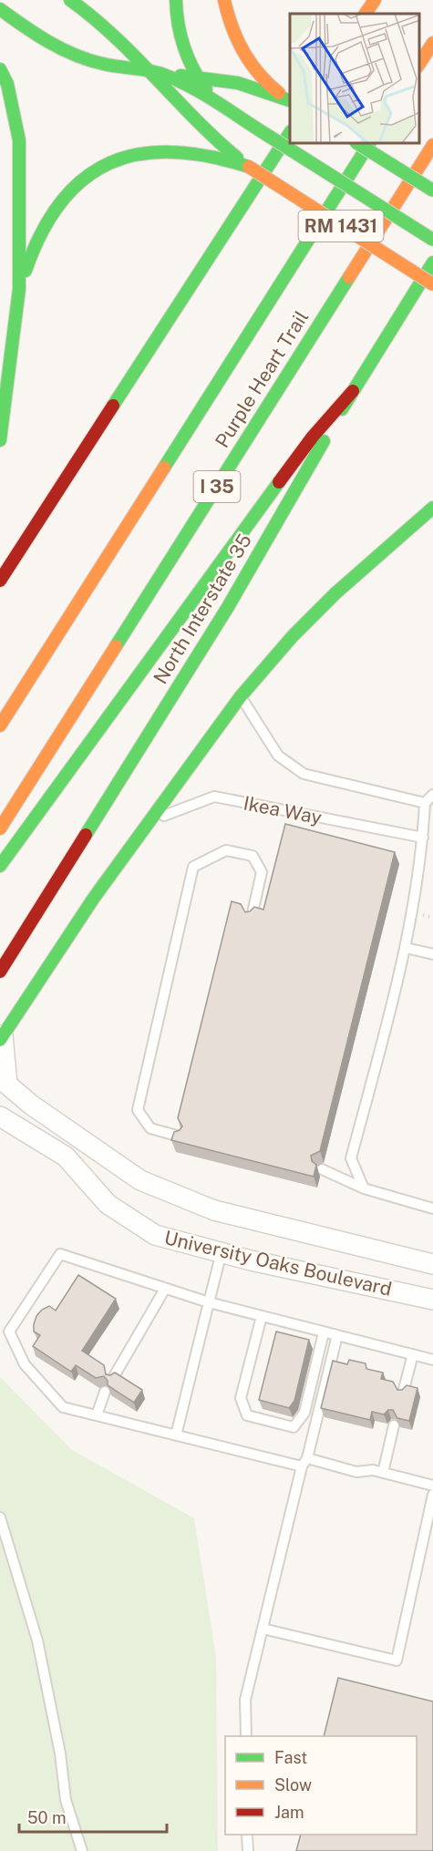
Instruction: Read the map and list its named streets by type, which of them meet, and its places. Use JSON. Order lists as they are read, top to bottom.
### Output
{
  "streets": {
    "main road": [
      "RM 1431",
      "Purple Heart Trail",
      "I 35",
      "North Interstate 35"
    ],
    "street": ["University Oaks Boulevard"],
    "lane": ["Ikea Way"]
  },
  "legend": ["Fast", "Slow", "Jam"],
  "scale_bar": "50 m"
}
